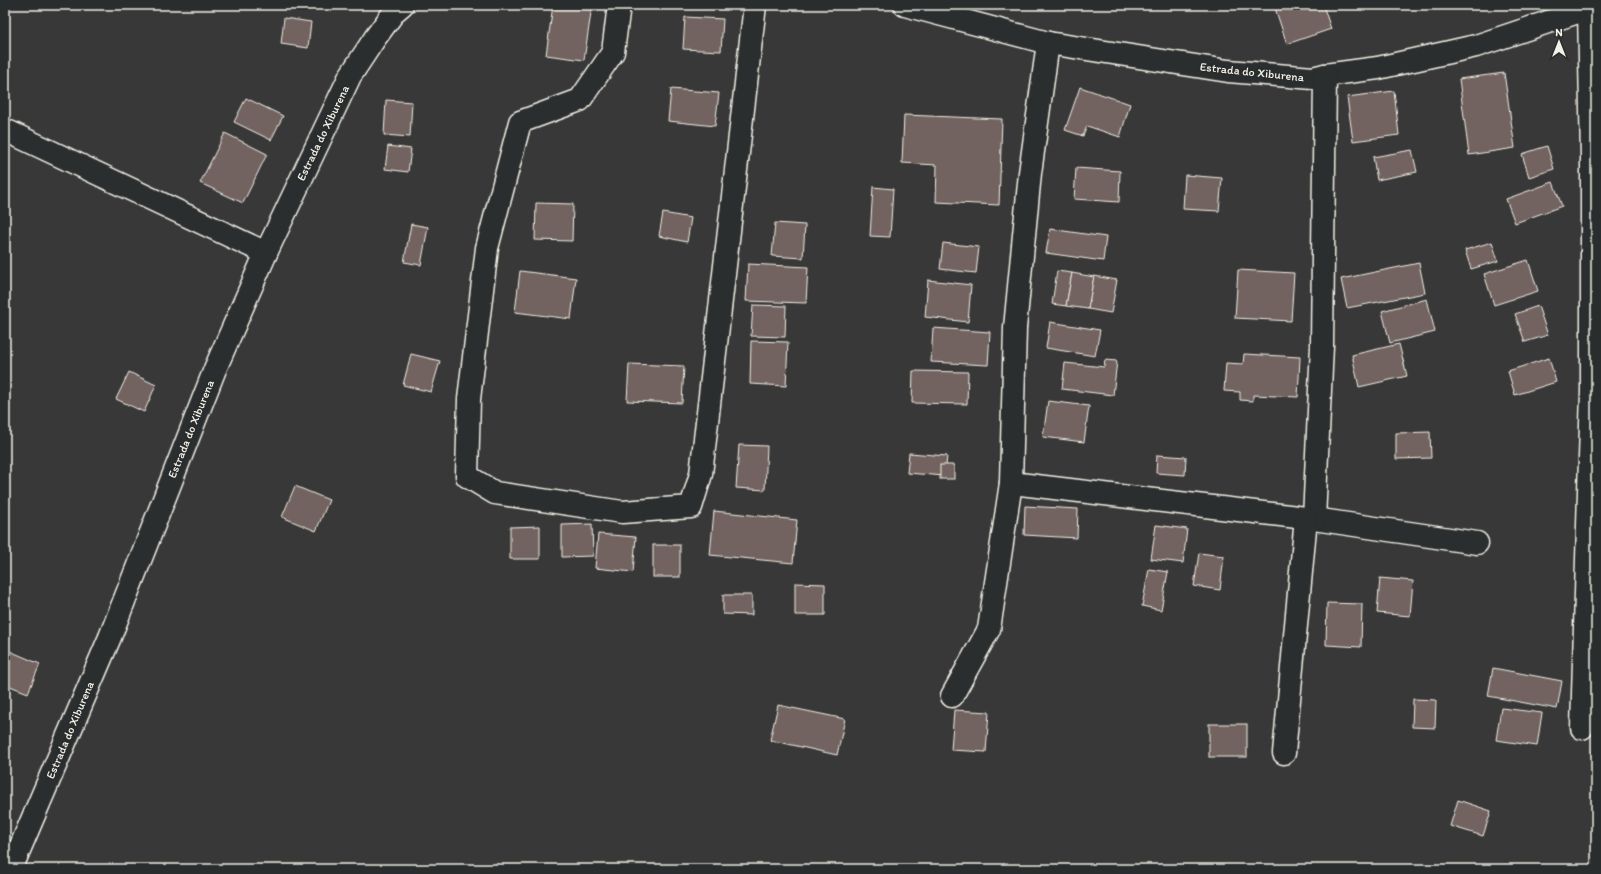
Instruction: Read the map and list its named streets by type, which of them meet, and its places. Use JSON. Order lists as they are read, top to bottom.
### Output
{
  "streets": {
    "street": ["Estrada do Xiburena"]
  },
  "north": "top"
}
